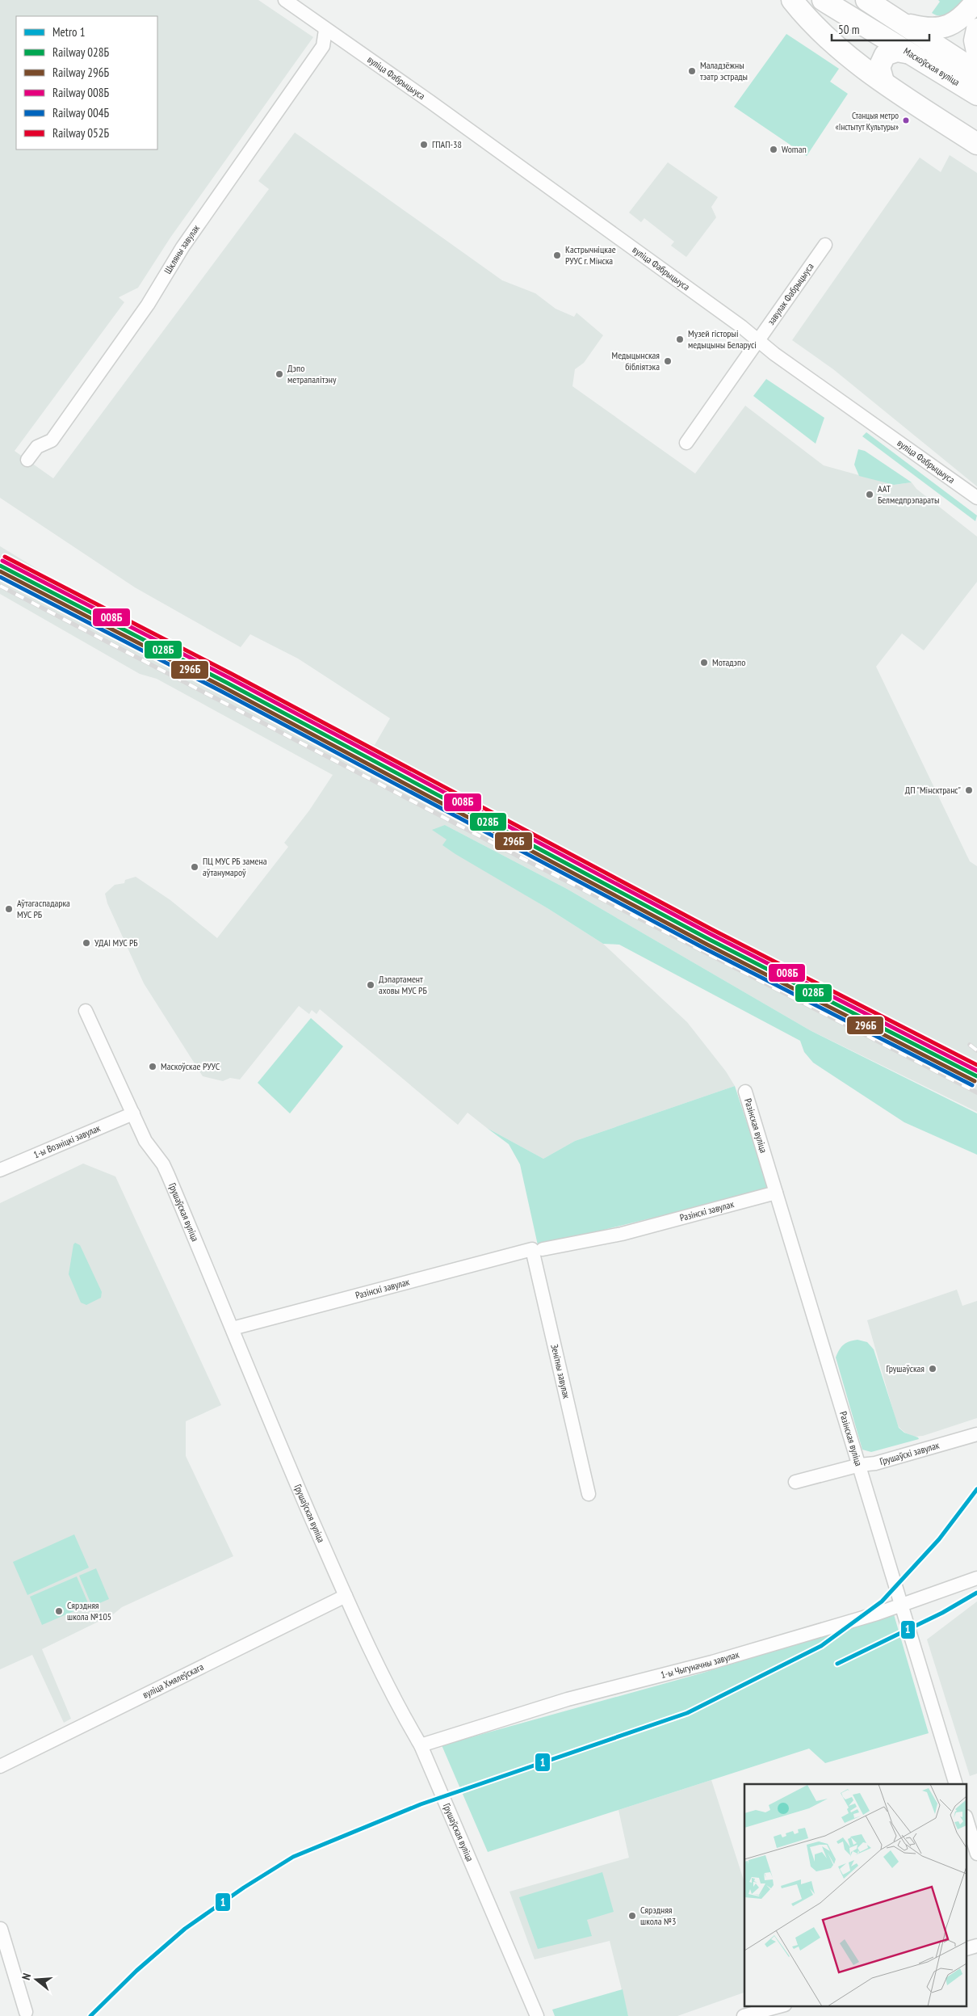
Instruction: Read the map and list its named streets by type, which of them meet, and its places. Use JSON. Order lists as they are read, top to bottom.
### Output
{
  "streets": {
    "main road": ["Маскоўская вуліца"],
    "street": [
      "вуліца Фабрыцыуса",
      "Шкляны завулак",
      "завулак Фабрыцыуса",
      "Разінская вуліца",
      "1-ы Возніцкі завулак",
      "Разінскі завулак",
      "Грушаўская вуліца",
      "Зенітны завулак",
      "Грушаўскі завулак",
      "1-ы Чыгуначны завулак",
      "вуліца Хмялеўскага"
    ]
  },
  "crossings": [
    ["вуліца Фабрыцыуса", "Шкляны завулак"],
    ["вуліца Фабрыцыуса", "завулак Фабрыцыуса"],
    ["Разінская вуліца", "Разінскі завулак"],
    ["Разінская вуліца", "Грушаўскі завулак"],
    ["Разінская вуліца", "1-ы Чыгуначны завулак"],
    ["1-ы Возніцкі завулак", "Грушаўская вуліца"],
    ["Разінскі завулак", "Грушаўская вуліца"],
    ["Разінскі завулак", "Зенітны завулак"],
    ["Грушаўская вуліца", "1-ы Чыгуначны завулак"],
    ["Грушаўская вуліца", "вуліца Хмялеўскага"]
  ],
  "places": [
    "Маладзёжны тэатр эстрады",
    "Станцыя метро «Інстытут Культуры»",
    "ГПАП-38",
    "Woman",
    "Кастрычніцкае РУУС г. Мінска",
    "Музей гісторыі медыцыны Беларусі",
    "Медыцынская бібліятэка",
    "Дэпо метрапалітэну",
    "ААТ Белмедпрэпараты",
    "Мотадэпо",
    "ДП \"Мінсктранс\"",
    "ПЦ МУС РБ замена аўтанумароў",
    "Аўтагаспадарка МУС РБ",
    "УДАІ МУС РБ",
    "Дэпартамент аховы МУС РБ",
    "Маскоўскае РУУС",
    "Грушаўская",
    "Сярэдняя школа №105",
    "Сярэдняя школа №3"
  ],
  "lines": [
    "rail line 052Б",
    "rail line 008Б",
    "rail line 028Б",
    "rail line 296Б",
    "rail line 004Б",
    "metro line 1"
  ],
  "legend": [
    "Metro 1",
    "Railway 028Б",
    "Railway 296Б",
    "Railway 008Б",
    "Railway 004Б",
    "Railway 052Б"
  ],
  "scale_bar": "50 m",
  "north": "left"
}
